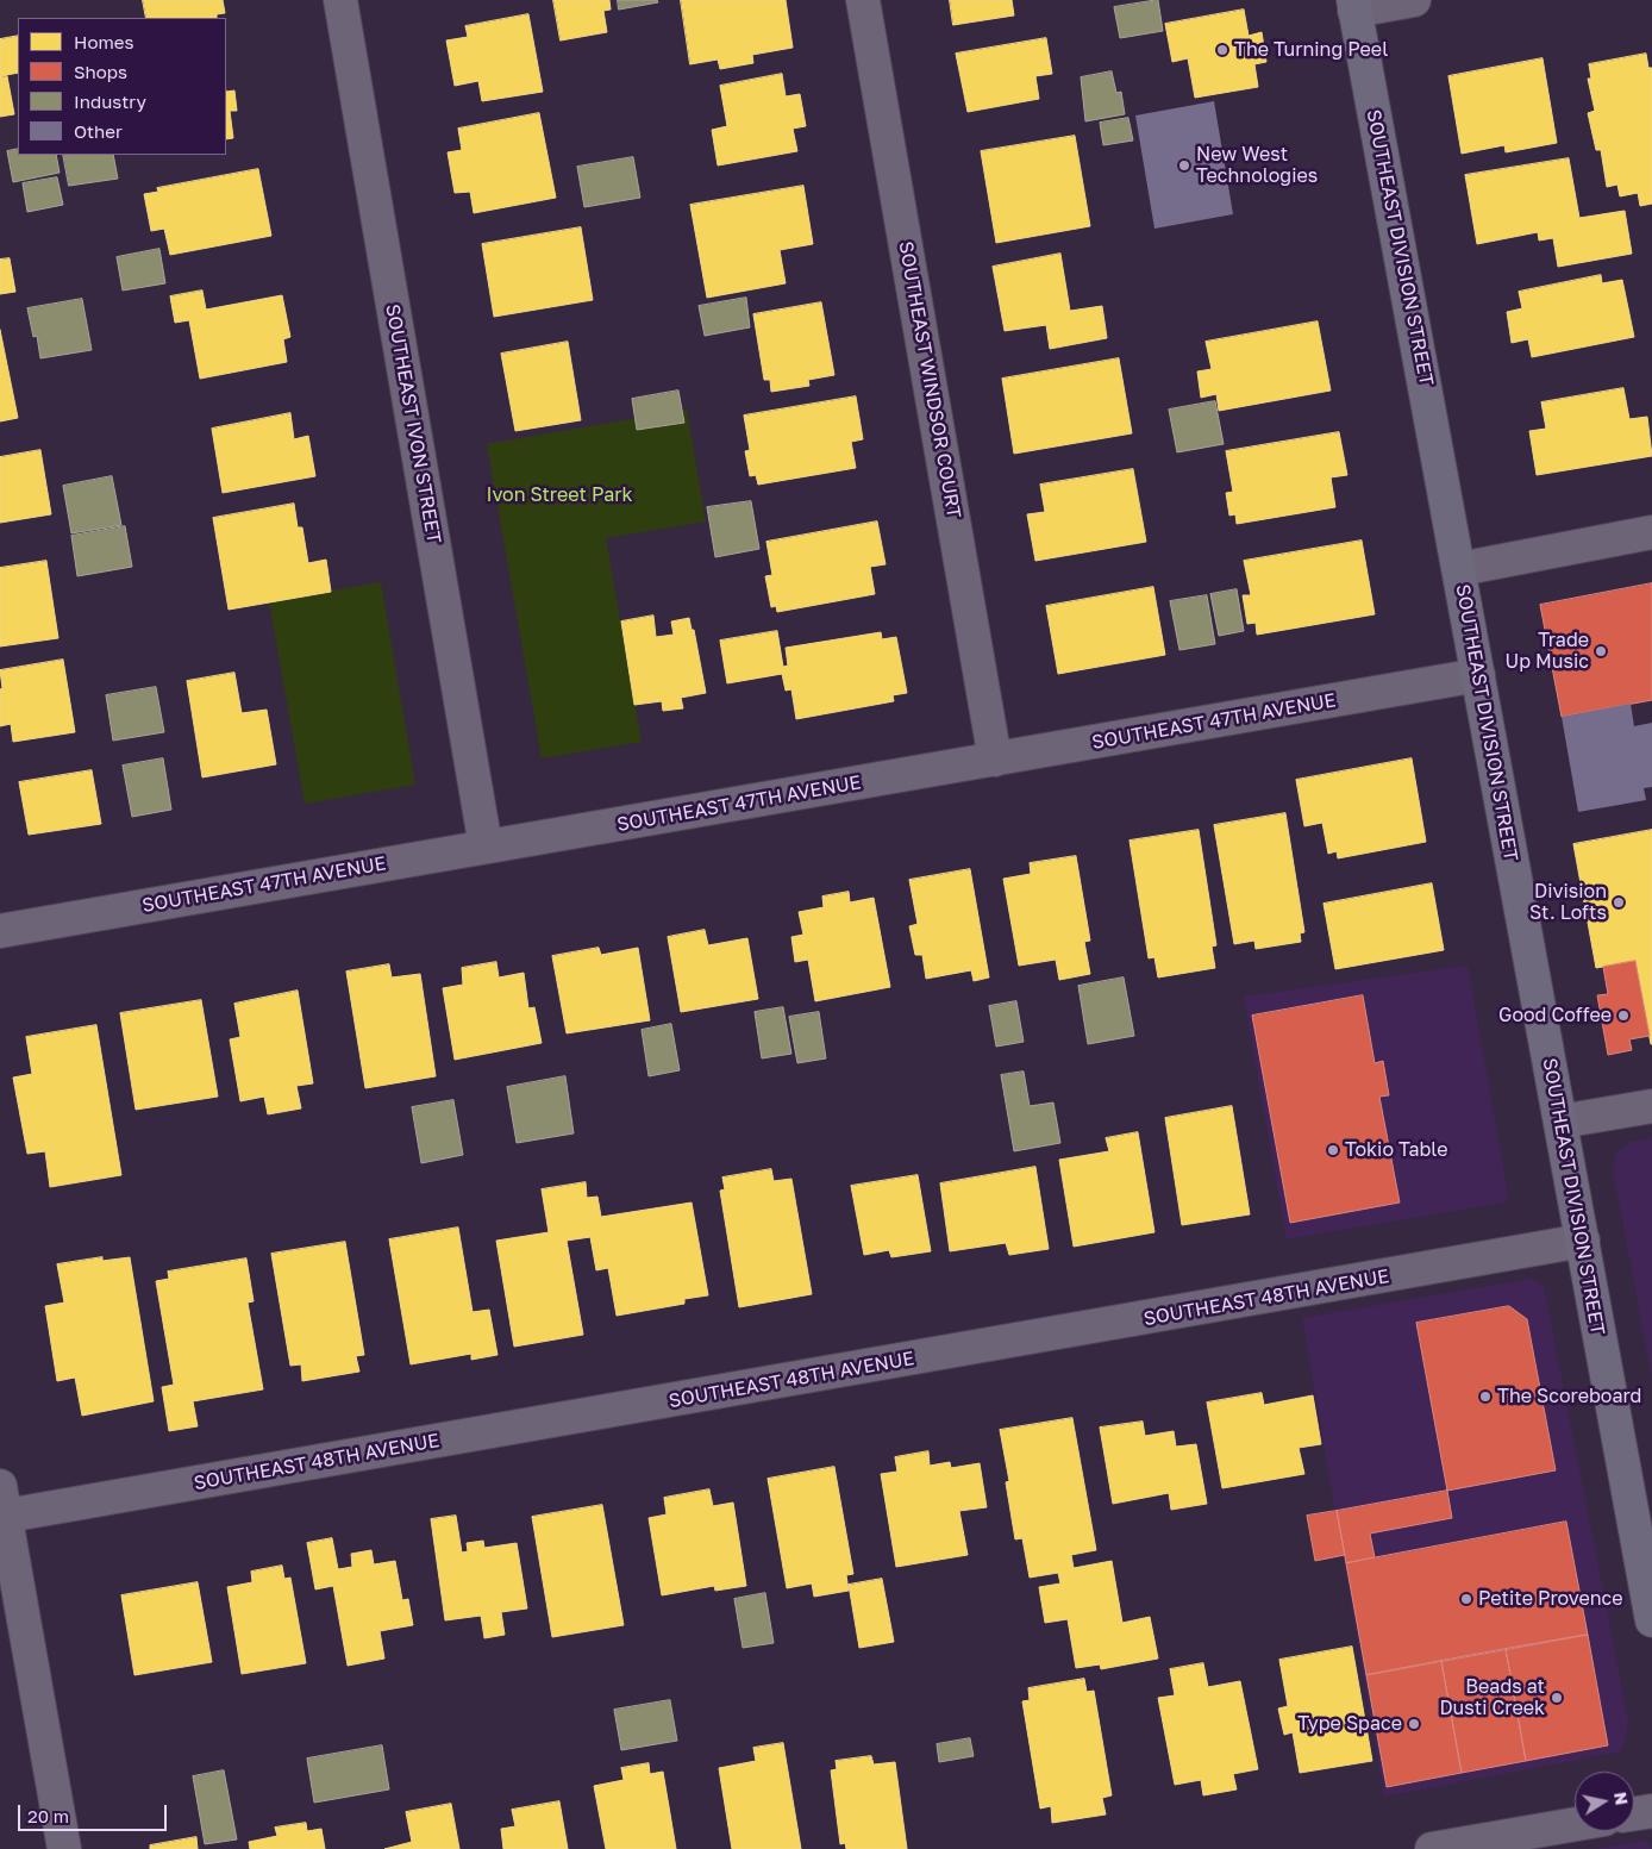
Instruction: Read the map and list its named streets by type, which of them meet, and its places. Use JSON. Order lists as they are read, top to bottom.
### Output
{
  "streets": {
    "main road": ["SOUTHEAST DIVISION STREET"],
    "street": [
      "SOUTHEAST WINDSOR COURT",
      "SOUTHEAST IVON STREET",
      "SOUTHEAST 47TH AVENUE",
      "SOUTHEAST 48TH AVENUE"
    ]
  },
  "crossings": [
    ["SOUTHEAST DIVISION STREET", "SOUTHEAST 47TH AVENUE"],
    ["SOUTHEAST DIVISION STREET", "SOUTHEAST 48TH AVENUE"],
    ["SOUTHEAST WINDSOR COURT", "SOUTHEAST 47TH AVENUE"],
    ["SOUTHEAST IVON STREET", "SOUTHEAST 47TH AVENUE"]
  ],
  "parks": ["Ivon Street Park"],
  "places": [
    "The Turning Peel",
    "New West Technologies",
    "Trade Up Music",
    "Division St. Lofts",
    "Good Coffee",
    "Tokio Table",
    "The Scoreboard",
    "Petite Provence",
    "Beads at Dusti Creek",
    "Type Space"
  ],
  "legend": [
    "Homes",
    "Shops",
    "Industry",
    "Other"
  ],
  "scale_bar": "20 m",
  "north": "right"
}
